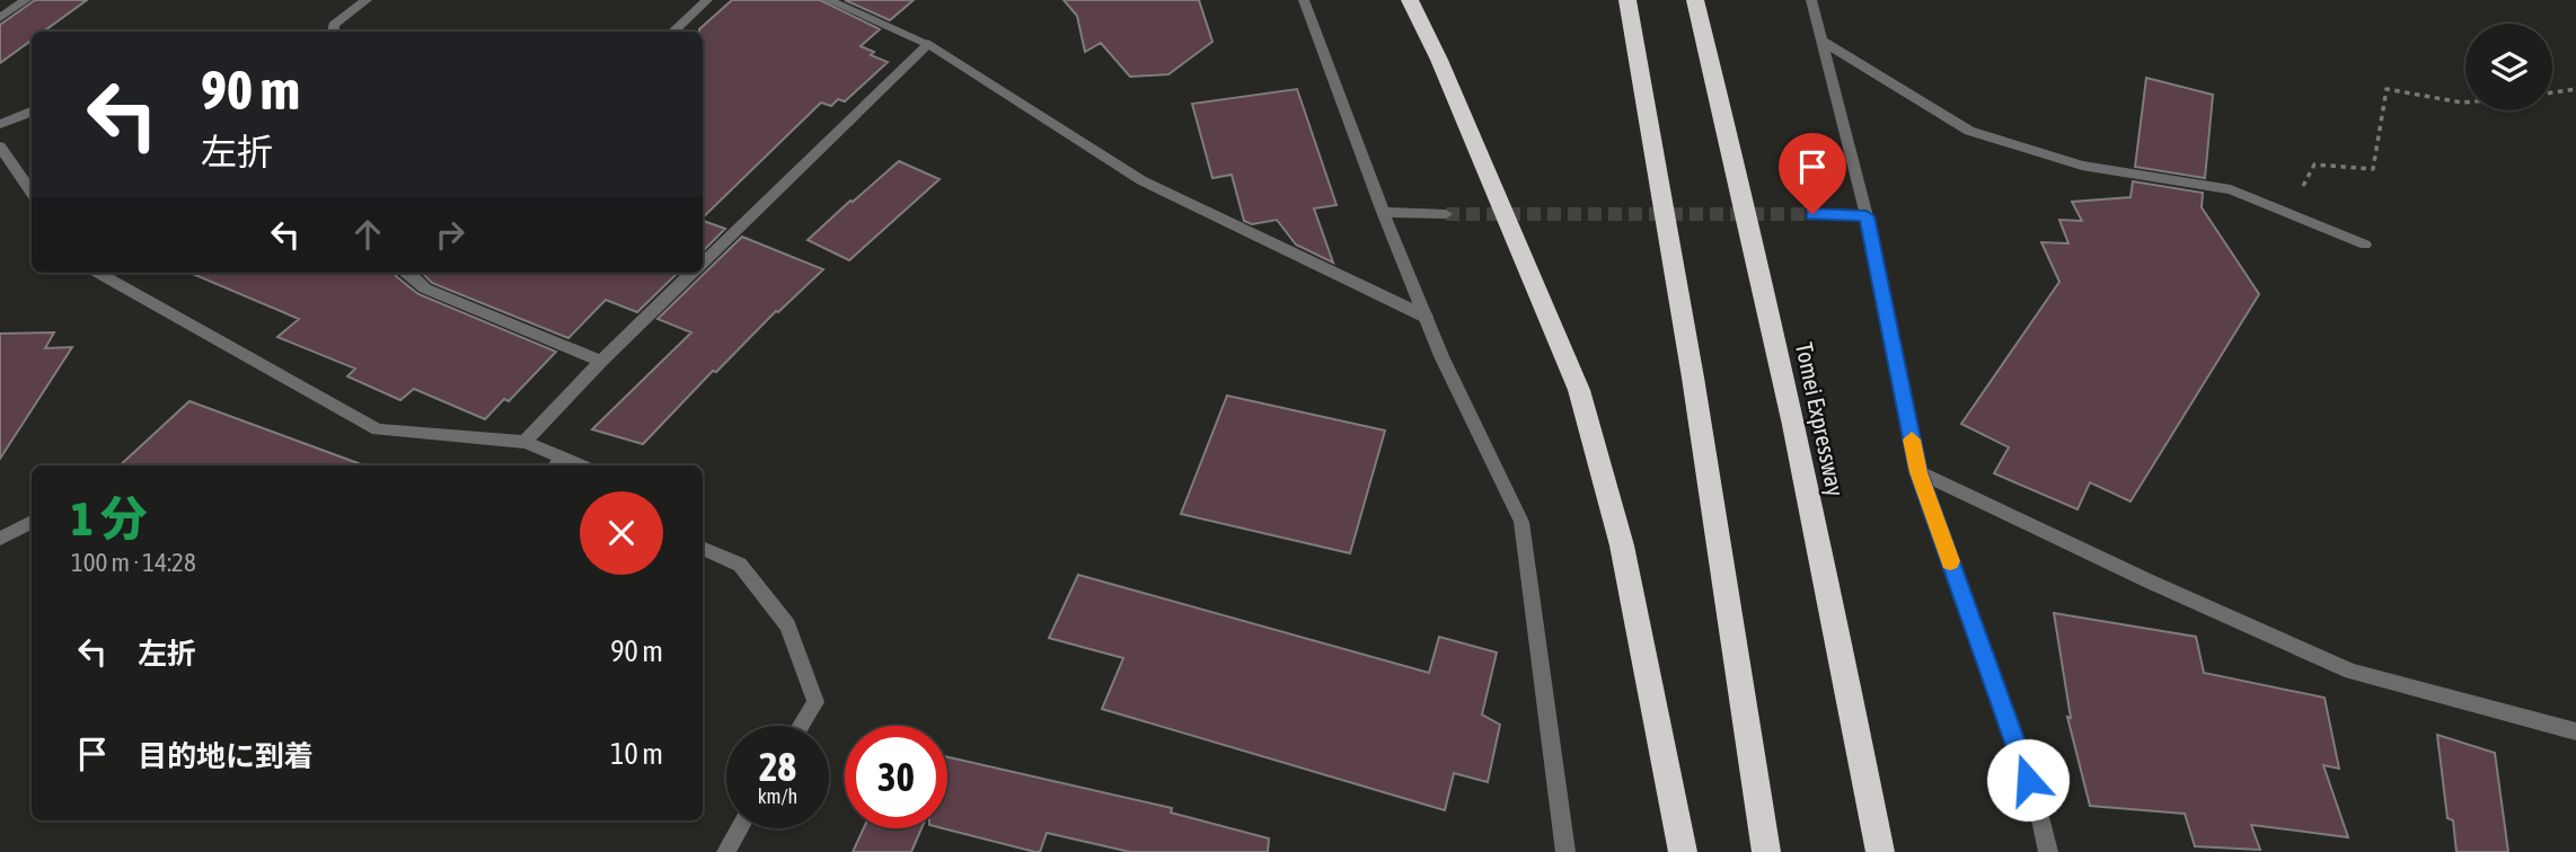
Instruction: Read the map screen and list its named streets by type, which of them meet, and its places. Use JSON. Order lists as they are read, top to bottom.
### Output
{
  "streets": {
    "highway": ["Tomei Expressway"]
  },
  "page": {
    "turn": ["90 m", "左折"],
    "heading": ["1 分", "100 m · 14:28"],
    "list": [
      {
        "name": "左折",
        "value": "90 m"
      },
      {
        "name": "目的地に到着",
        "value": "10 m"
      }
    ],
    "speed": "28 km/h",
    "limit": "30"
  }
}
